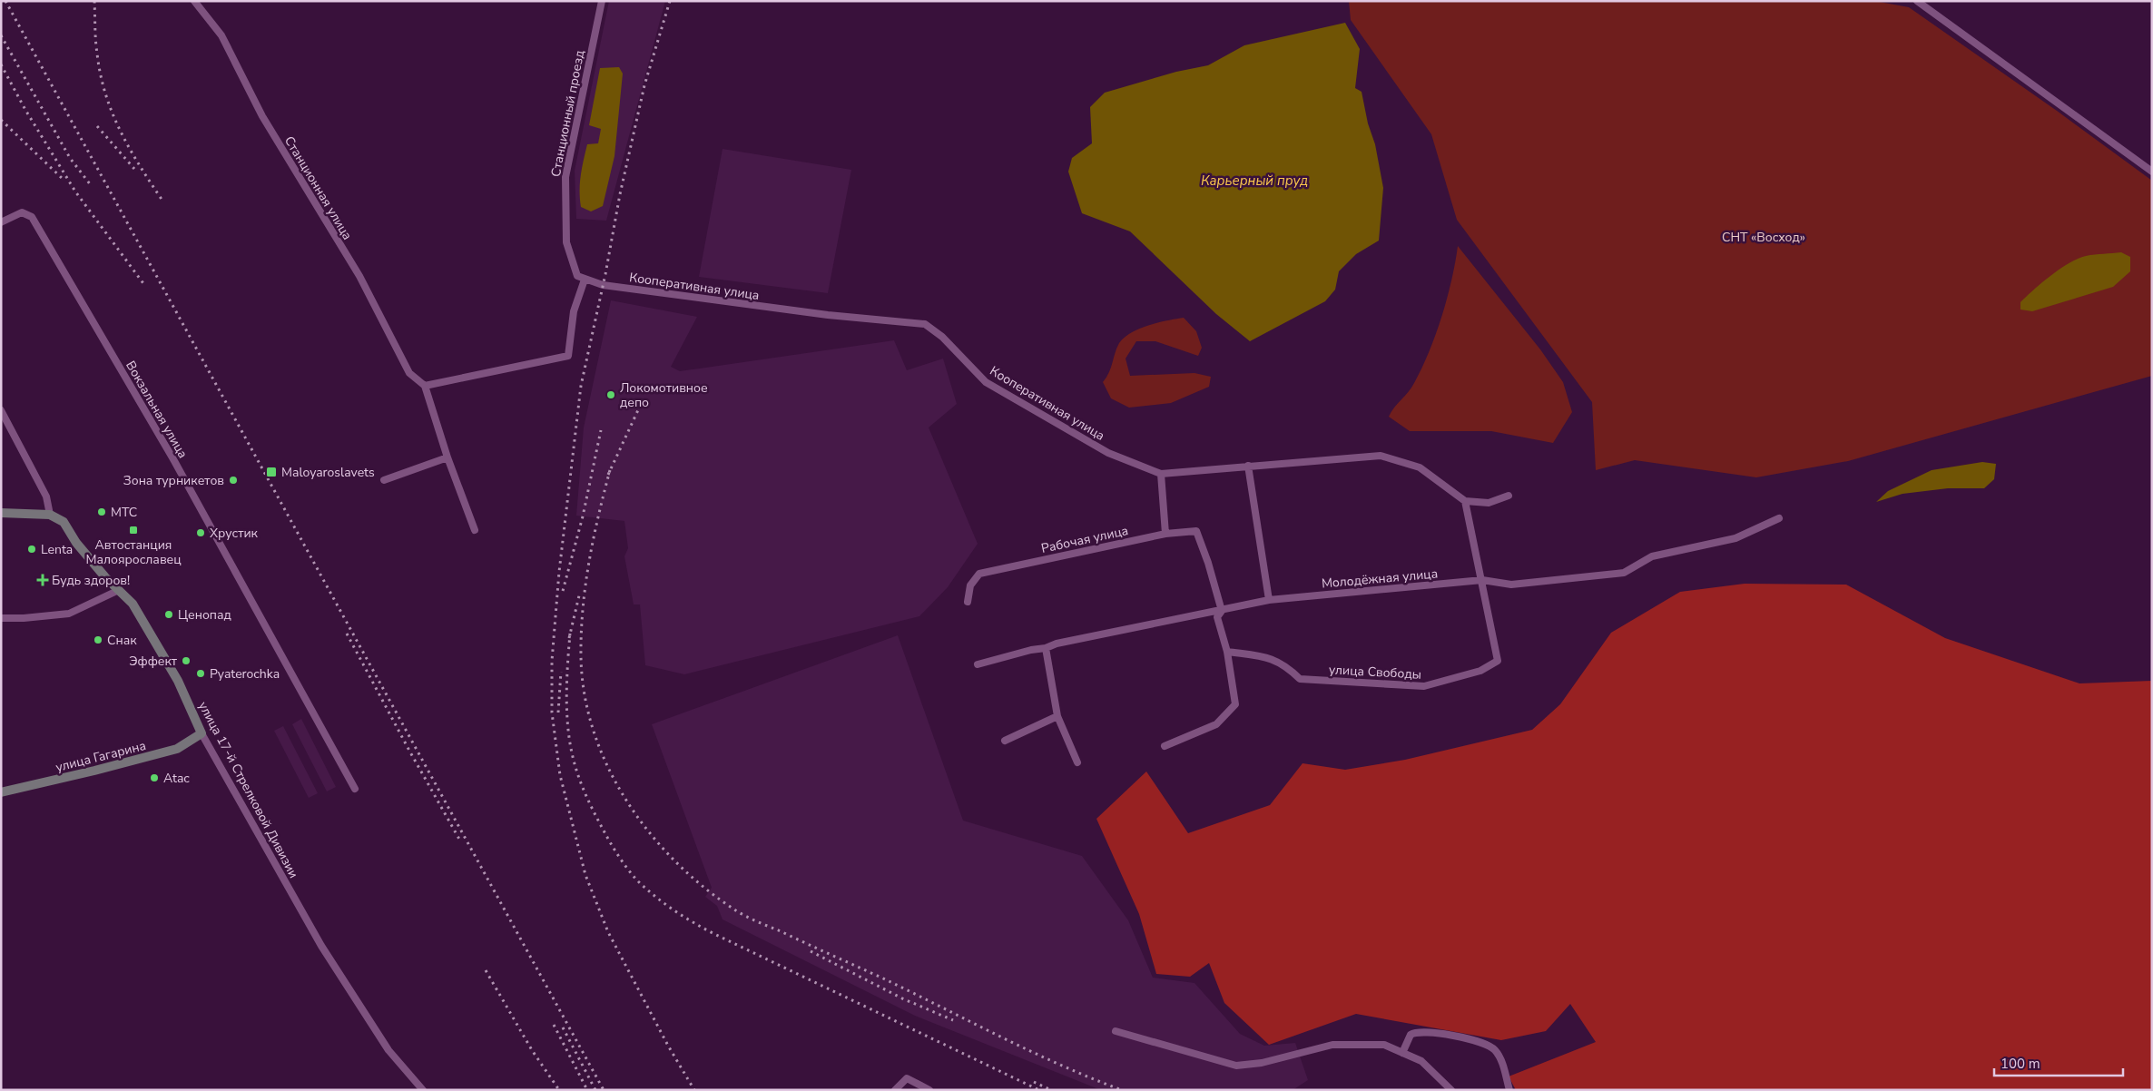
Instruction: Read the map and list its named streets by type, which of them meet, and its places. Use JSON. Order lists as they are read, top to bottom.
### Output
{
  "streets": {
    "main road": ["улица Гагарина", "улица 17-й Стрелковой Дивизии"],
    "street": [
      "Станционный проезд",
      "Станционная улица",
      "Кооперативная улица",
      "Вокзальная улица",
      "Рабочая улица",
      "Молодёжная улица",
      "улица Свободы"
    ]
  },
  "crossings": [
    ["Станционный проезд", "Кооперативная улица"],
    ["Рабочая улица", "Молодёжная улица"],
    ["Молодёжная улица", "улица Свободы"],
    ["улица Гагарина", "улица 17-й Стрелковой Дивизии"]
  ],
  "water": ["Карьерный пруд"],
  "parks": ["СНТ «Восход»"],
  "places": {
    "other": [
      "Локомотивное депо",
      "Зона турникетов",
      "МТС",
      "Хрустик",
      "Lenta",
      "Ценопад",
      "Снак",
      "Эффект",
      "Pyaterochka",
      "Atac"
    ],
    "transit": ["Maloyaroslavets", "Автостанция Малоярославец"],
    "health": ["Будь здоров!"]
  },
  "scale_bar": "100 m"
}
